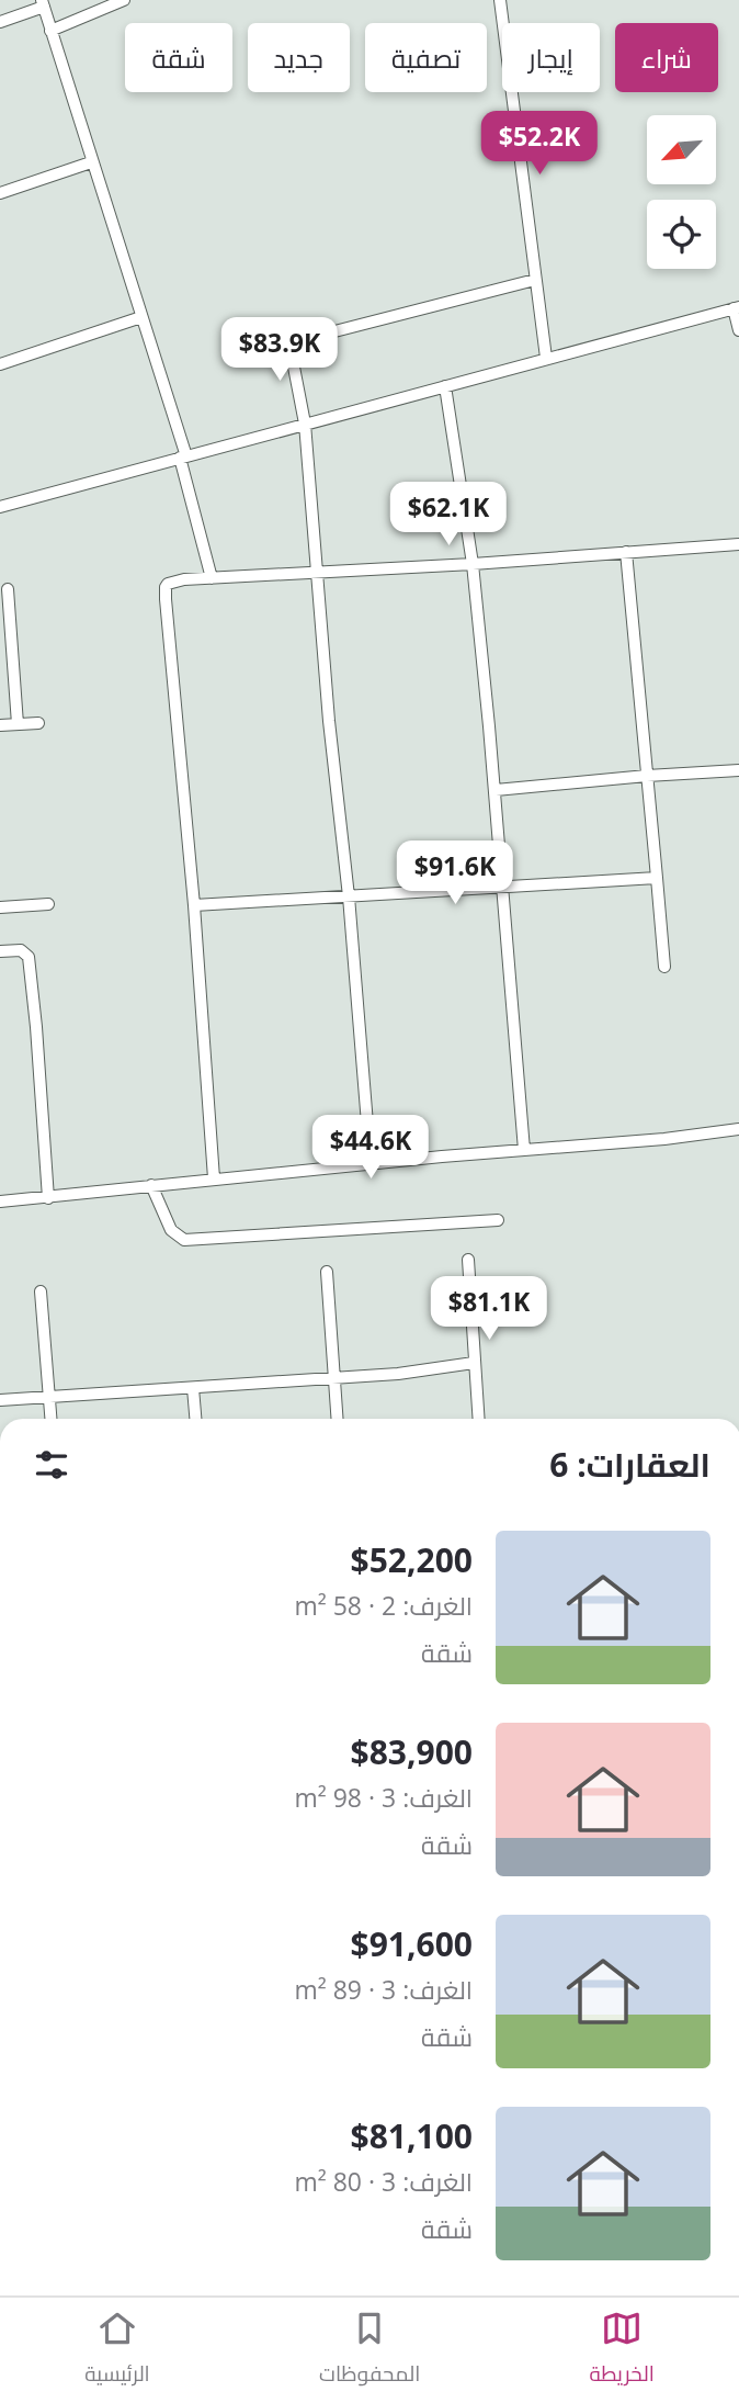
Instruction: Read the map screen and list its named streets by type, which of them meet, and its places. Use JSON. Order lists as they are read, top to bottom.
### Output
{
  "north": "bottom left",
  "page": {
    "chip": [
      "شراء",
      "إيجار",
      "تصفية",
      "جديد",
      "شقة"
    ],
    "price": [
      "$52.2K",
      "$83.9K",
      "$62.1K",
      "$91.6K",
      "$44.6K",
      "$81.1K"
    ],
    "heading": "العقارات: 6",
    "list": [
      {
        "name": "$52,200",
        "note": "الغرف: 2 · 58 m² · شقة"
      },
      {
        "name": "$83,900",
        "note": "الغرف: 3 · 98 m² · شقة"
      },
      {
        "name": "$91,600",
        "note": "الغرف: 3 · 89 m² · شقة"
      },
      {
        "name": "$81,100",
        "note": "الغرف: 3 · 80 m² · شقة"
      }
    ],
    "tabs": ["الخريطة", "المحفوظات", "الرئيسية"]
  }
}
